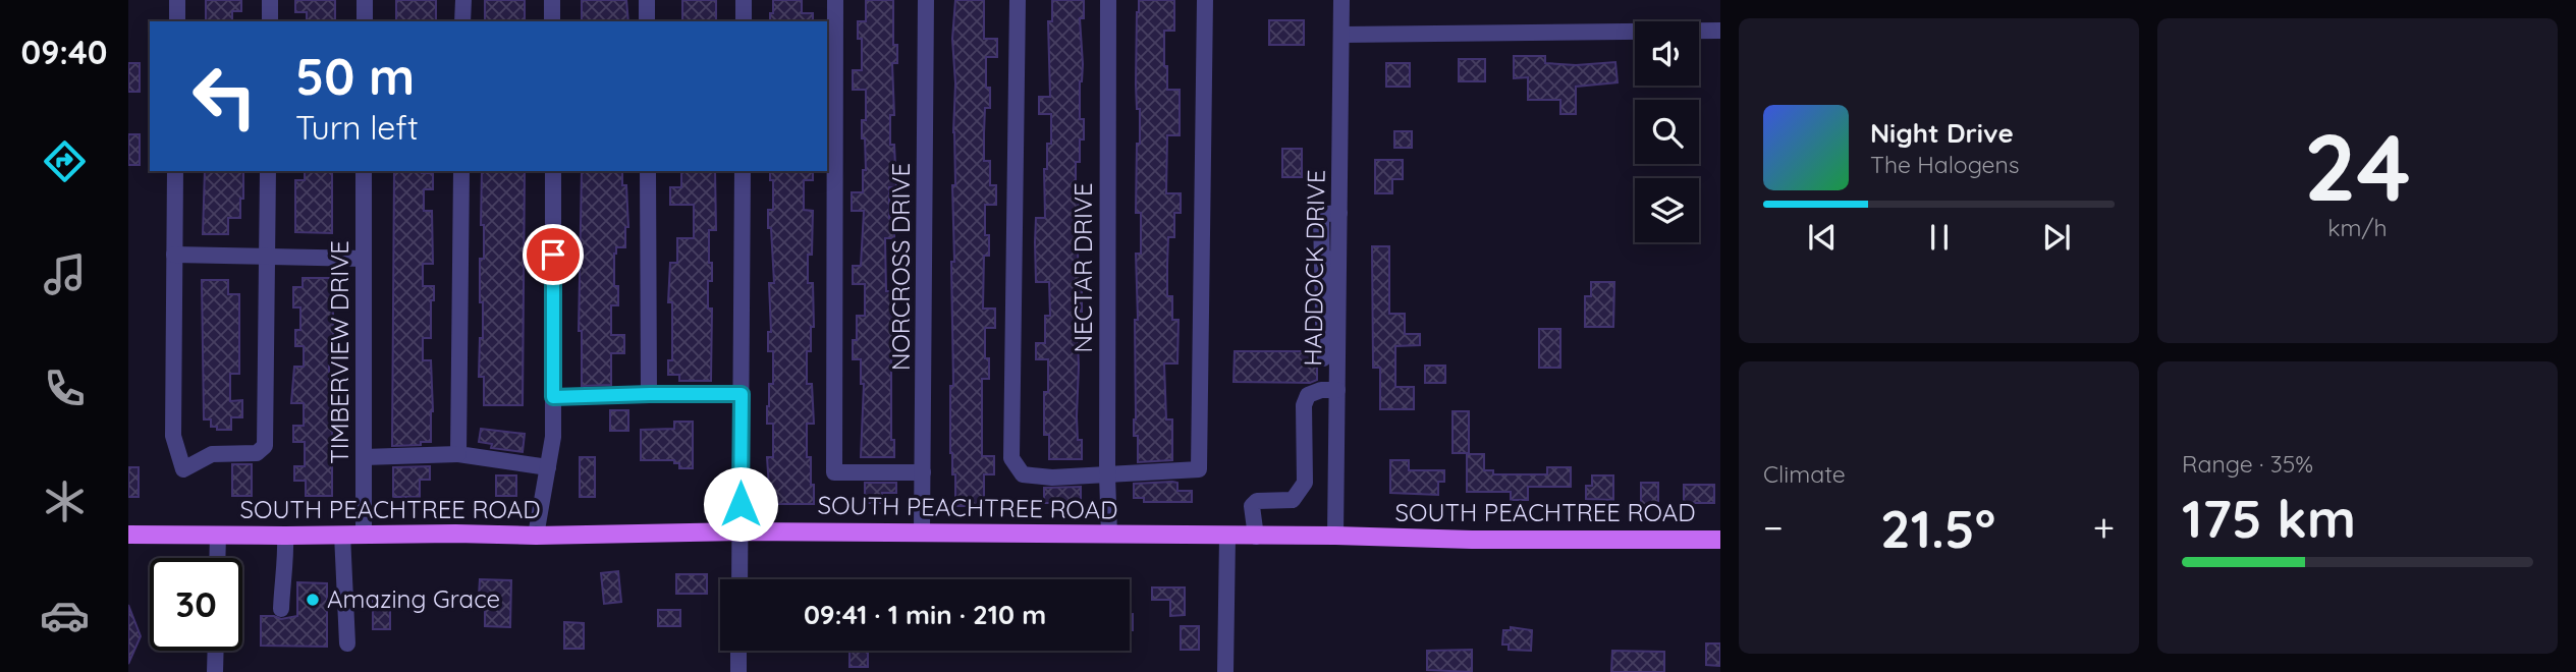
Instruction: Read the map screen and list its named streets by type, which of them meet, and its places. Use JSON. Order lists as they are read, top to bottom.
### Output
{
  "streets": {
    "main road": ["SOUTH PEACHTREE ROAD"],
    "street": [
      "NORCROSS DRIVE",
      "NECTAR DRIVE",
      "HADDOCK DRIVE",
      "TIMBERVIEW DRIVE"
    ]
  },
  "crossings": [
    ["NORCROSS DRIVE", "SOUTH PEACHTREE ROAD"],
    ["NECTAR DRIVE", "SOUTH PEACHTREE ROAD"],
    ["HADDOCK DRIVE", "SOUTH PEACHTREE ROAD"],
    ["TIMBERVIEW DRIVE", "SOUTH PEACHTREE ROAD"]
  ],
  "places": ["Amazing Grace"],
  "page": {
    "tabs": "09:40",
    "tile": [
      ["24", "km/h"],
      "Climate",
      ["Range · 35%", "175 km"]
    ],
    "turn": ["50 m", "Turn left"],
    "song": ["Night Drive", "The Halogens"],
    "heat": ["−", "21.5°", "+"],
    "limit": "30",
    "trip": "09:41 · 1 min · 210 m"
  }
}
